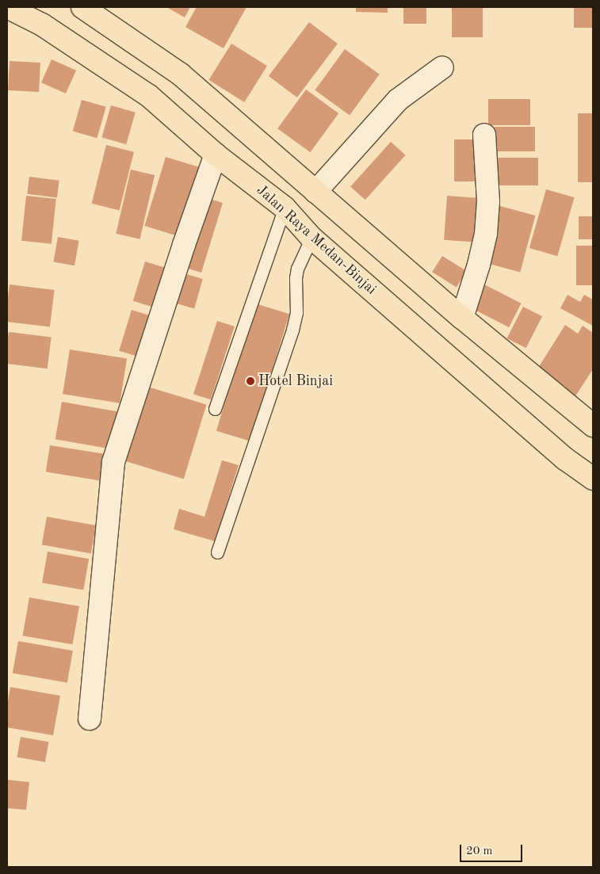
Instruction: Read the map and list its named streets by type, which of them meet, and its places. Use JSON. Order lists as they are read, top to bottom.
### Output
{
  "streets": {
    "main road": ["Jalan Raya Medan-Binjai"]
  },
  "places": ["Hotel Binjai"],
  "scale_bar": "20 m"
}
